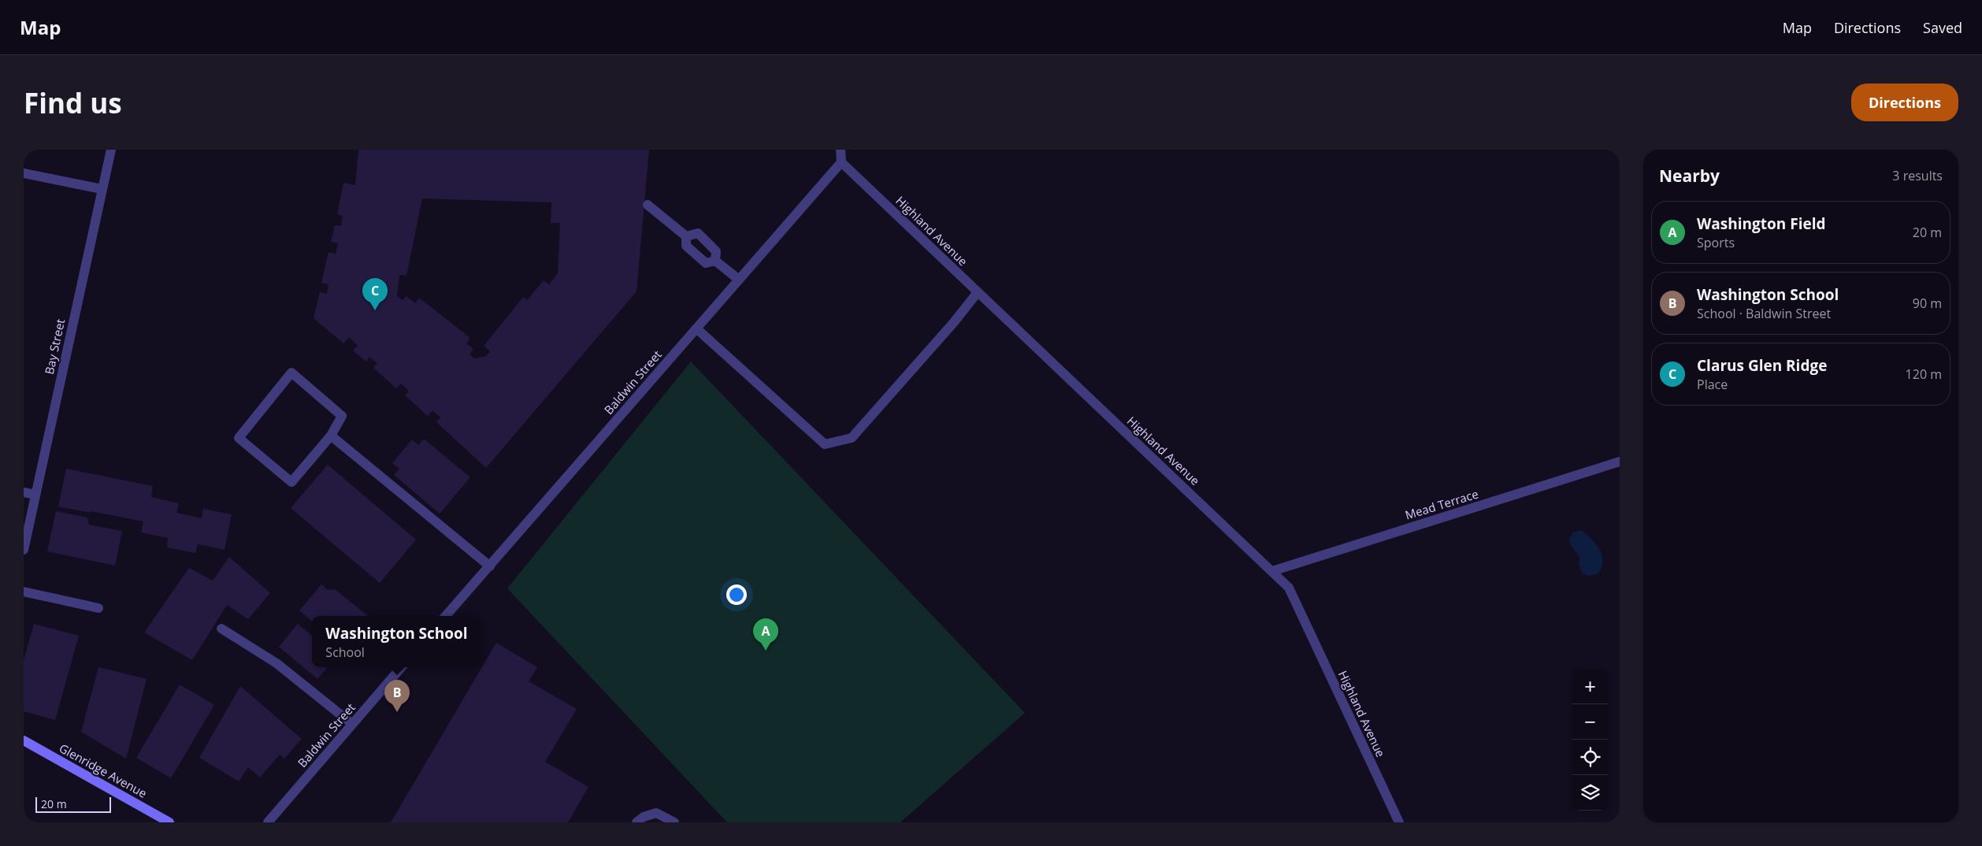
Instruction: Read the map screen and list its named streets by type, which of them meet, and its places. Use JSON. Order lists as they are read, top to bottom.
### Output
{
  "streets": {
    "street": [
      "Highland Avenue",
      "Bay Street",
      "Baldwin Street",
      "Mead Terrace",
      "Glenridge Avenue"
    ]
  },
  "crossings": [
    ["Highland Avenue", "Baldwin Street"],
    ["Highland Avenue", "Mead Terrace"]
  ],
  "scale_bar": "20 m",
  "page": {
    "header": "Map",
    "nav": ["Map", "Directions", "Saved"],
    "buttons": "Directions",
    "title": "Find us",
    "heading": ["Nearby", "3 results"],
    "list": [
      {
        "mark": "A",
        "name": "Washington Field",
        "note": "Sports",
        "value": "20 m"
      },
      {
        "mark": "B",
        "name": "Washington School",
        "note": "School · Baldwin Street",
        "value": "90 m"
      },
      {
        "mark": "C",
        "name": "Clarus Glen Ridge",
        "note": "Place",
        "value": "120 m"
      }
    ],
    "pins": ["C", "A", "B"],
    "popup": ["Washington School", "School"],
    "map_buttons": ["+", "−"],
    "scale": "20 m"
  }
}
